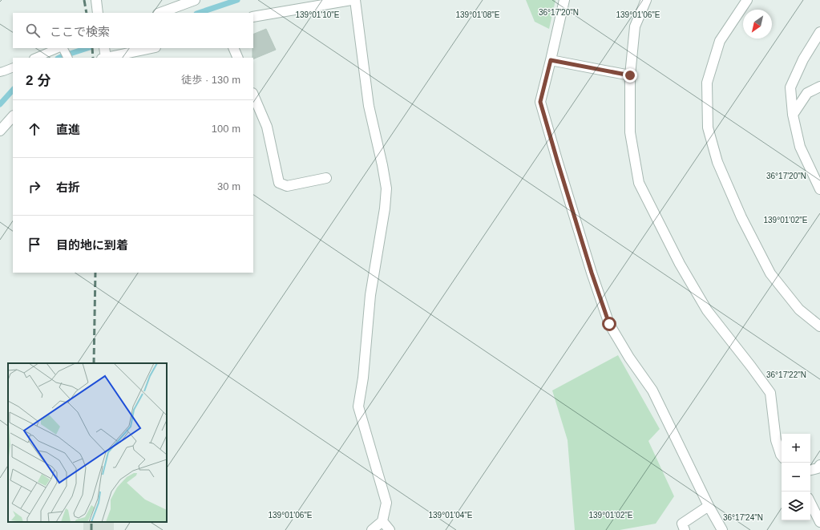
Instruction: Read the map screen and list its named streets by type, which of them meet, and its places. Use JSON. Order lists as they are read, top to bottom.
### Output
{
  "north": "bottom left",
  "page": {
    "search": "ここで検索",
    "heading": ["2 分", "徒歩 · 130 m"],
    "list": [
      ["直進", "100 m"],
      ["右折", "30 m"],
      "目的地に到着"
    ],
    "map_buttons": ["+", "−"]
  },
  "coordinates": [
    "36°17'20\"N",
    "139°01'10\"E",
    "139°01'08\"E",
    "139°01'06\"E",
    "139°01'02\"E",
    "36°17'22\"N",
    "139°01'04\"E",
    "36°17'24\"N"
  ]
}
